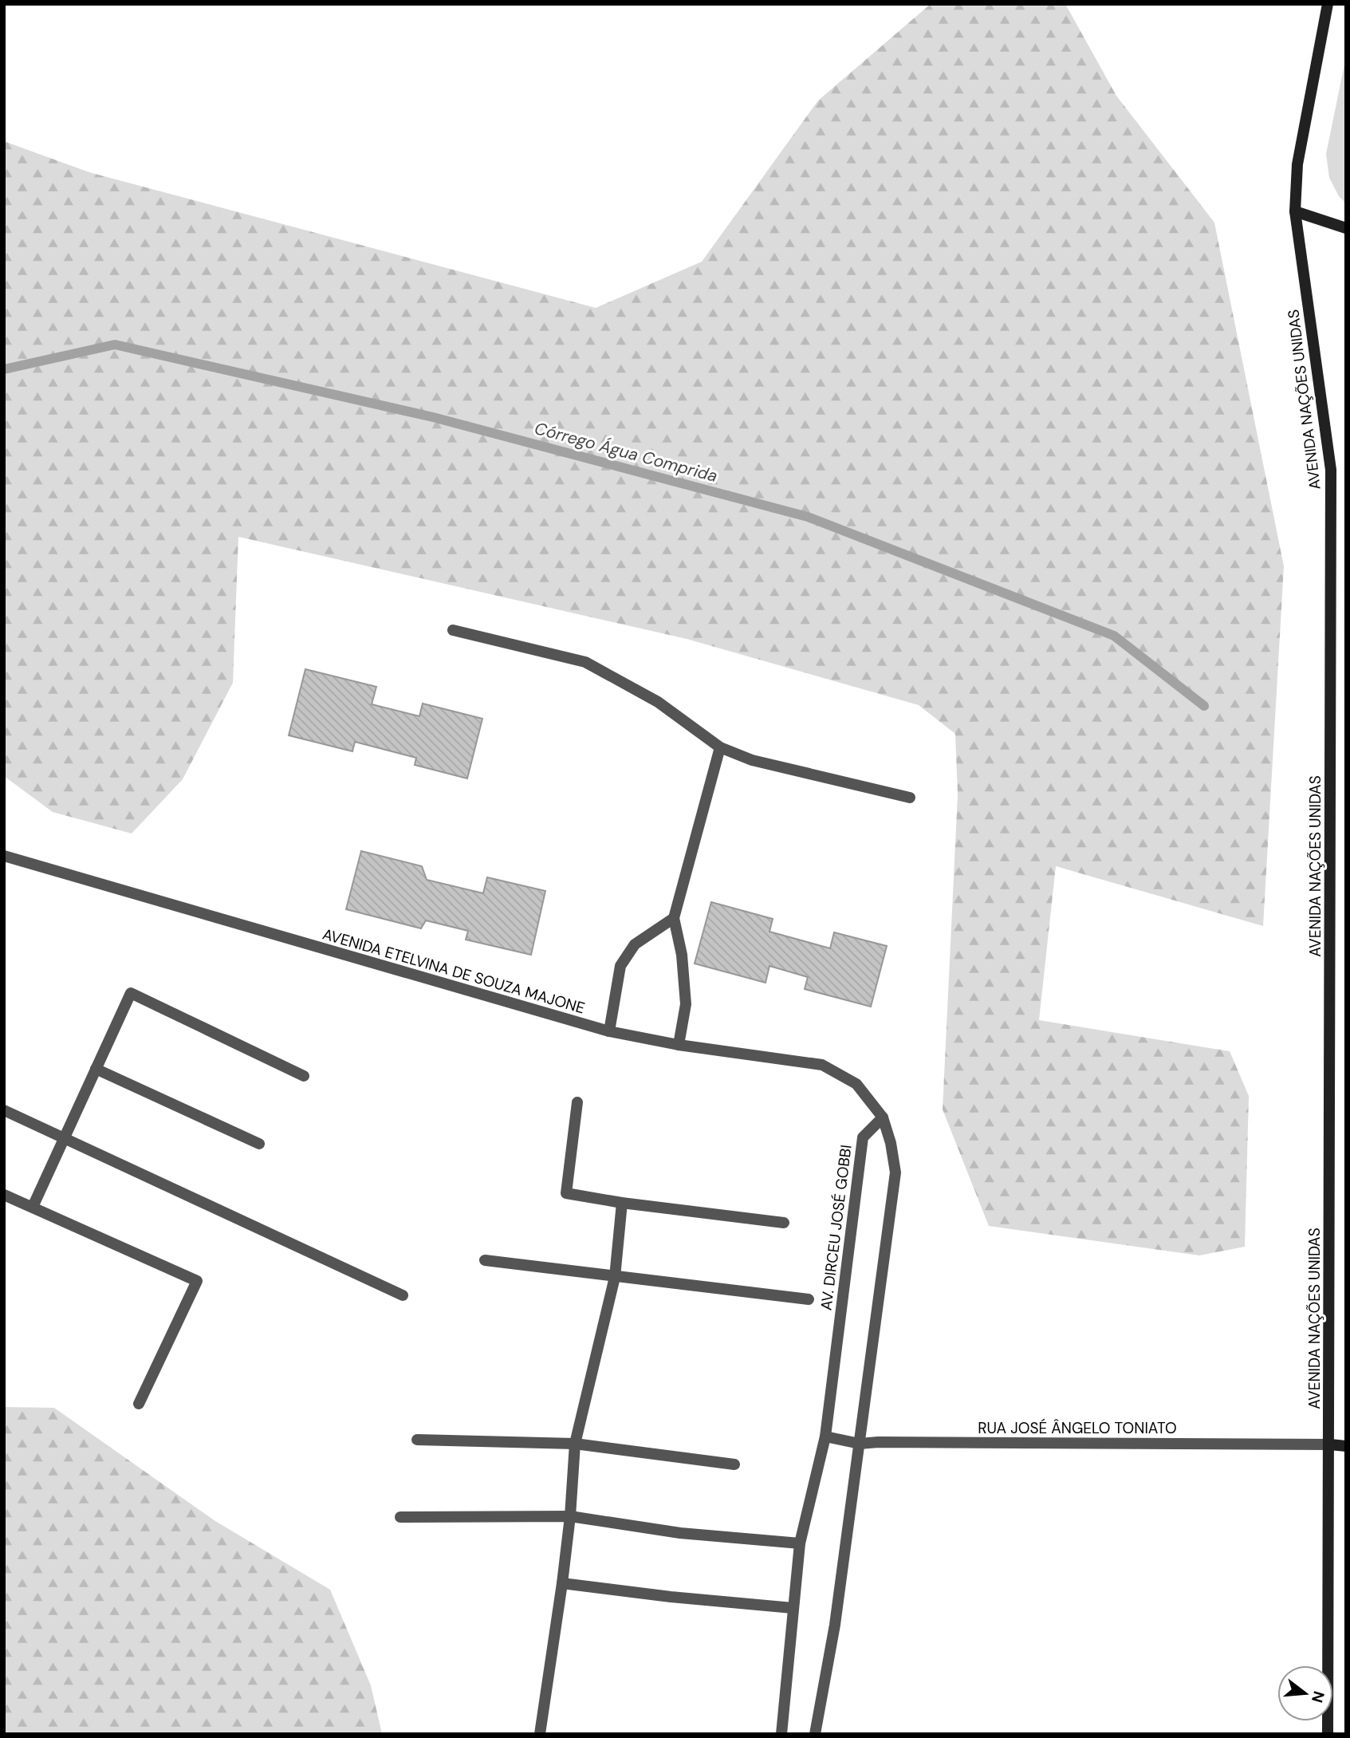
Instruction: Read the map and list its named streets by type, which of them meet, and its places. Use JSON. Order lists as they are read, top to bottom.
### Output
{
  "streets": {
    "main road": ["AVENIDA NAÇÕES UNIDAS"],
    "street": ["AVENIDA ETELVINA DE SOUZA MAJONE", "AV. DIRCEU JOSÉ GOBBI", "RUA JOSÉ ÂNGELO TONIATO"]
  },
  "crossings": [
    ["AVENIDA NAÇÕES UNIDAS", "RUA JOSÉ ÂNGELO TONIATO"],
    ["AVENIDA ETELVINA DE SOUZA MAJONE", "AV. DIRCEU JOSÉ GOBBI"],
    ["AV. DIRCEU JOSÉ GOBBI", "RUA JOSÉ ÂNGELO TONIATO"]
  ],
  "water": ["Córrego Água Comprida"],
  "north": "right"
}
